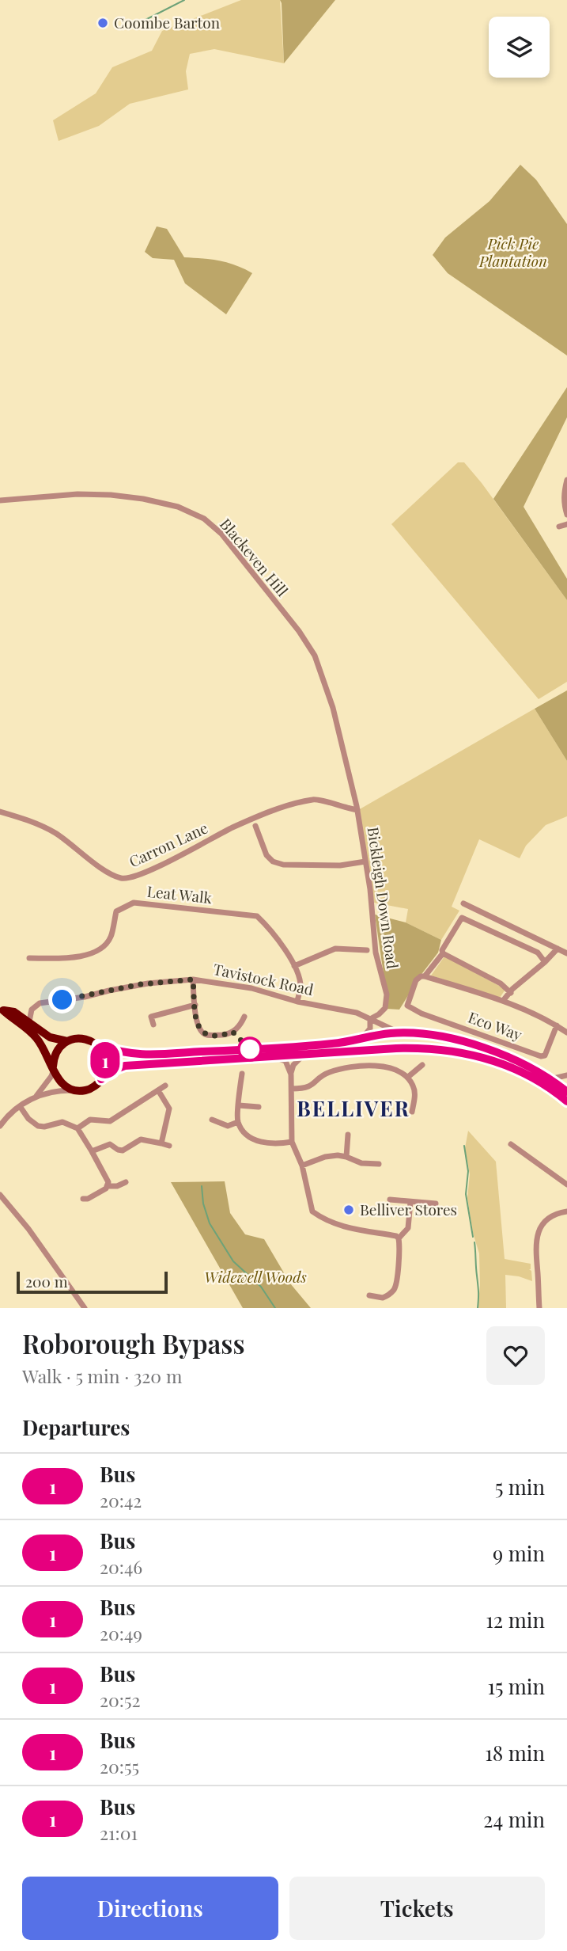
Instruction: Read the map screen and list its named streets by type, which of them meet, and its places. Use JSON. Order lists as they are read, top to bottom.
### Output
{
  "streets": {
    "highway": ["Tavistock Road"],
    "street": [
      "Blackeven Hill",
      "Carron Lane",
      "Leat Walk",
      "Bickleigh Down Road",
      "Eco Way"
    ]
  },
  "crossings": [
    ["Blackeven Hill", "Carron Lane"],
    ["Blackeven Hill", "Bickleigh Down Road"],
    ["Carron Lane", "Bickleigh Down Road"],
    ["Leat Walk", "Tavistock Road"],
    ["Bickleigh Down Road", "Tavistock Road"]
  ],
  "districts": ["BELLIVER"],
  "parks": ["Pick Pie Plantation", "Widewell Woods"],
  "places": ["Coombe Barton", "Belliver Stores"],
  "lines": ["bus line 1"],
  "scale_bar": "200 m",
  "page": {
    "on_map": "1",
    "scale": "200 m",
    "heading": [
      ["Roborough Bypass", "Walk · 5 min · 320 m"],
      "Departures"
    ],
    "list": [
      {
        "mark": "1",
        "name": "Bus",
        "note": "20:42",
        "value": "5 min"
      },
      {
        "mark": "1",
        "name": "Bus",
        "note": "20:46",
        "value": "9 min"
      },
      {
        "mark": "1",
        "name": "Bus",
        "note": "20:49",
        "value": "12 min"
      },
      {
        "mark": "1",
        "name": "Bus",
        "note": "20:52",
        "value": "15 min"
      },
      {
        "mark": "1",
        "name": "Bus",
        "note": "20:55",
        "value": "18 min"
      },
      {
        "mark": "1",
        "name": "Bus",
        "note": "21:01",
        "value": "24 min"
      }
    ],
    "buttons": ["Directions", "Tickets"]
  }
}
